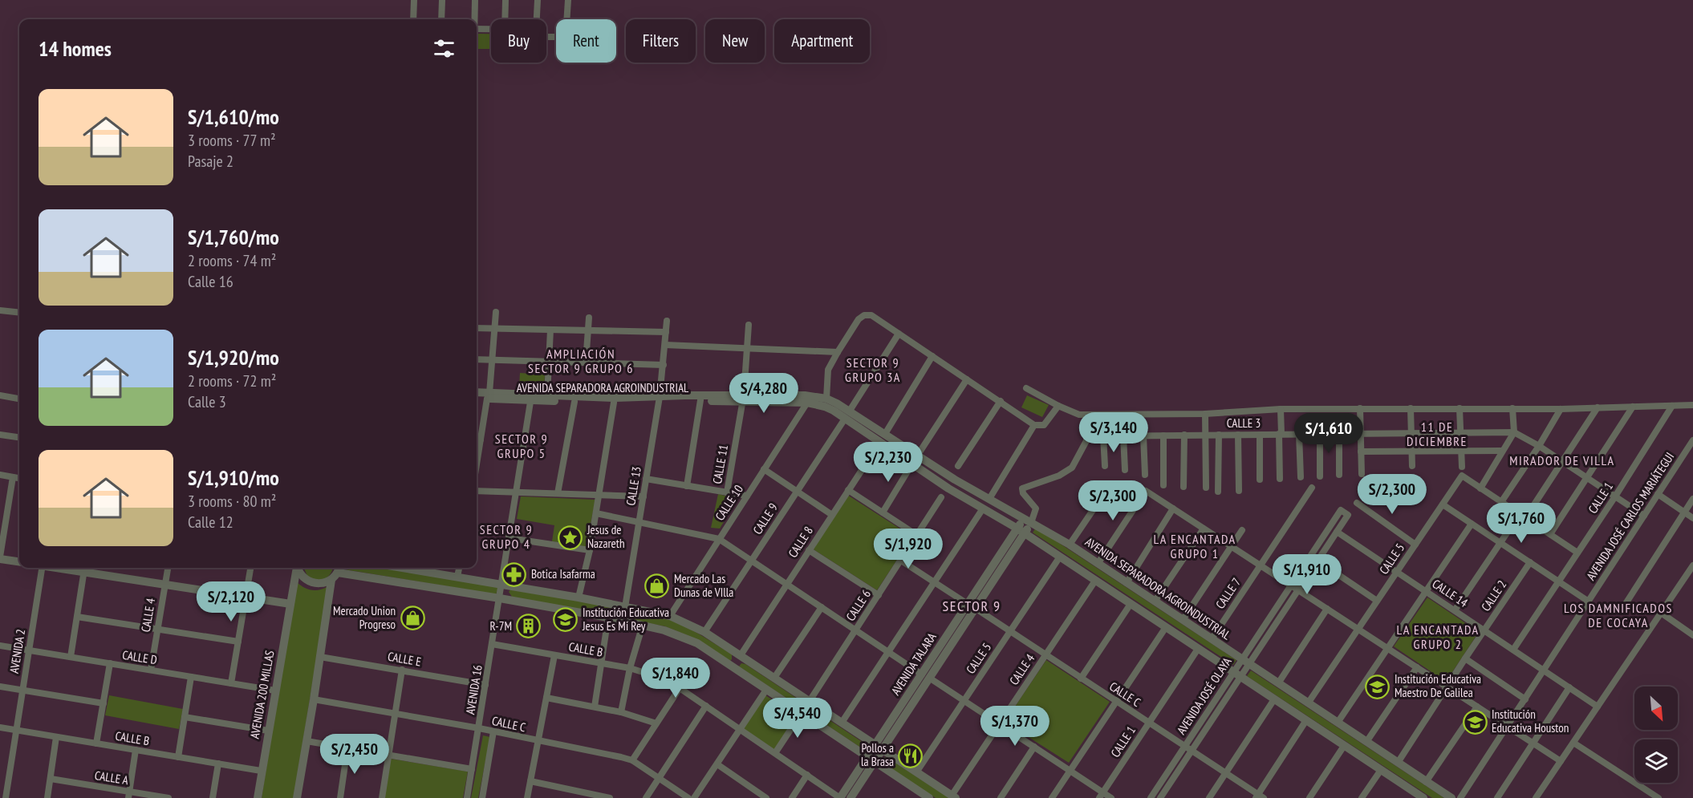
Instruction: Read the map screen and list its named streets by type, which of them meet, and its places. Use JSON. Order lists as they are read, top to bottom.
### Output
{
  "streets": {
    "street": [
      "AVENIDA SEPARADORA AGROINDUSTRIAL",
      "CALLE 3",
      "CALLE 11",
      "CALLE 13",
      "CALLE 1",
      "CALLE 10",
      "AVENIDA JOSÉ CARLOS MARIÁTEGUI",
      "CALLE 9",
      "CALLE 8",
      "CALLE 5",
      "CALLE 7",
      "CALLE 14",
      "CALLE 2",
      "CALLE 6",
      "CALLE 4",
      "CALLE B",
      "AVENIDA 2",
      "CALLE D",
      "CALLE E",
      "AVENIDA TALARA",
      "AVENIDA 16",
      "AVENIDA 200 MILLAS",
      "CALLE C",
      "AVENIDA JOSÉ OLAYA",
      "CALLE A"
    ]
  },
  "crossings": [
    ["AVENIDA SEPARADORA AGROINDUSTRIAL", "CALLE 11"],
    ["AVENIDA SEPARADORA AGROINDUSTRIAL", "CALLE 13"],
    ["AVENIDA SEPARADORA AGROINDUSTRIAL", "CALLE 1"],
    ["AVENIDA SEPARADORA AGROINDUSTRIAL", "CALLE 10"],
    ["AVENIDA SEPARADORA AGROINDUSTRIAL", "CALLE 9"],
    ["AVENIDA SEPARADORA AGROINDUSTRIAL", "CALLE 8"],
    ["AVENIDA SEPARADORA AGROINDUSTRIAL", "CALLE 5"],
    ["AVENIDA SEPARADORA AGROINDUSTRIAL", "CALLE 7"],
    ["AVENIDA SEPARADORA AGROINDUSTRIAL", "CALLE 2"],
    ["AVENIDA SEPARADORA AGROINDUSTRIAL", "CALLE 4"],
    ["AVENIDA SEPARADORA AGROINDUSTRIAL", "AVENIDA TALARA"],
    ["AVENIDA SEPARADORA AGROINDUSTRIAL", "AVENIDA 16"],
    ["AVENIDA SEPARADORA AGROINDUSTRIAL", "AVENIDA JOSÉ OLAYA"],
    ["CALLE 1", "CALLE 14"],
    ["CALLE 1", "CALLE C"],
    ["AVENIDA JOSÉ CARLOS MARIÁTEGUI", "CALLE 14"],
    ["CALLE 5", "CALLE 14"],
    ["CALLE 5", "CALLE C"],
    ["CALLE 14", "CALLE 2"],
    ["CALLE 14", "AVENIDA JOSÉ OLAYA"],
    ["CALLE 4", "CALLE D"],
    ["CALLE 4", "CALLE C"],
    ["CALLE B", "AVENIDA 2"],
    ["CALLE B", "AVENIDA TALARA"],
    ["CALLE B", "AVENIDA 16"],
    ["CALLE B", "AVENIDA 200 MILLAS"],
    ["AVENIDA 2", "CALLE D"],
    ["CALLE D", "AVENIDA 200 MILLAS"],
    ["CALLE E", "AVENIDA 16"],
    ["AVENIDA TALARA", "CALLE C"],
    ["AVENIDA 16", "CALLE C"],
    ["CALLE C", "AVENIDA JOSÉ OLAYA"]
  ],
  "districts": [
    "AMPLIACIÓN SECTOR 9 GRUPO 6",
    "SECTOR 9 GRUPO 3A",
    "11 DE DICIEMBRE",
    "SECTOR 9 GRUPO 5",
    "MIRADOR DE VILLA",
    "SECTOR 9 GRUPO 4",
    "LA ENCANTADA GRUPO 1",
    "SECTOR 9",
    "LOS DAMNIFICADOS DE COCAYA",
    "LA ENCANTADA GRUPO 2"
  ],
  "places": {
    "place": ["Jesus de Nazareth"],
    "pharmacy": ["Botica Isafarma"],
    "shop": ["Mercado Las Dunas de VIlla", "Mercado Union Progreso"],
    "school or university": ["Institución Educativa Jesus Es Mi Rey", "Institución Educativa Maestro De Galilea", "Institución Educativa Houston"],
    "building": ["R-7M"],
    "restaurant": ["Pollos a la Brasa"]
  },
  "north": "bottom right",
  "page": {
    "chip": [
      "Buy",
      "Rent",
      "Filters",
      "New",
      "Apartment"
    ],
    "heading": "14 homes",
    "list": [
      {
        "name": "S/1,610/mo",
        "note": "3 rooms · 77 m² · Pasaje 2"
      },
      {
        "name": "S/1,760/mo",
        "note": "2 rooms · 74 m² · Calle 16"
      },
      {
        "name": "S/1,920/mo",
        "note": "2 rooms · 72 m² · Calle 3"
      },
      {
        "name": "S/1,910/mo",
        "note": "3 rooms · 80 m² · Calle 12"
      }
    ],
    "price": [
      "S/4,280",
      "S/3,140",
      "S/1,610",
      "S/2,230",
      "S/2,300",
      "S/2,300",
      "S/1,760",
      "S/1,920",
      "S/1,910",
      "S/2,120",
      "S/1,840",
      "S/4,540",
      "S/1,370",
      "S/2,450"
    ]
  }
}
